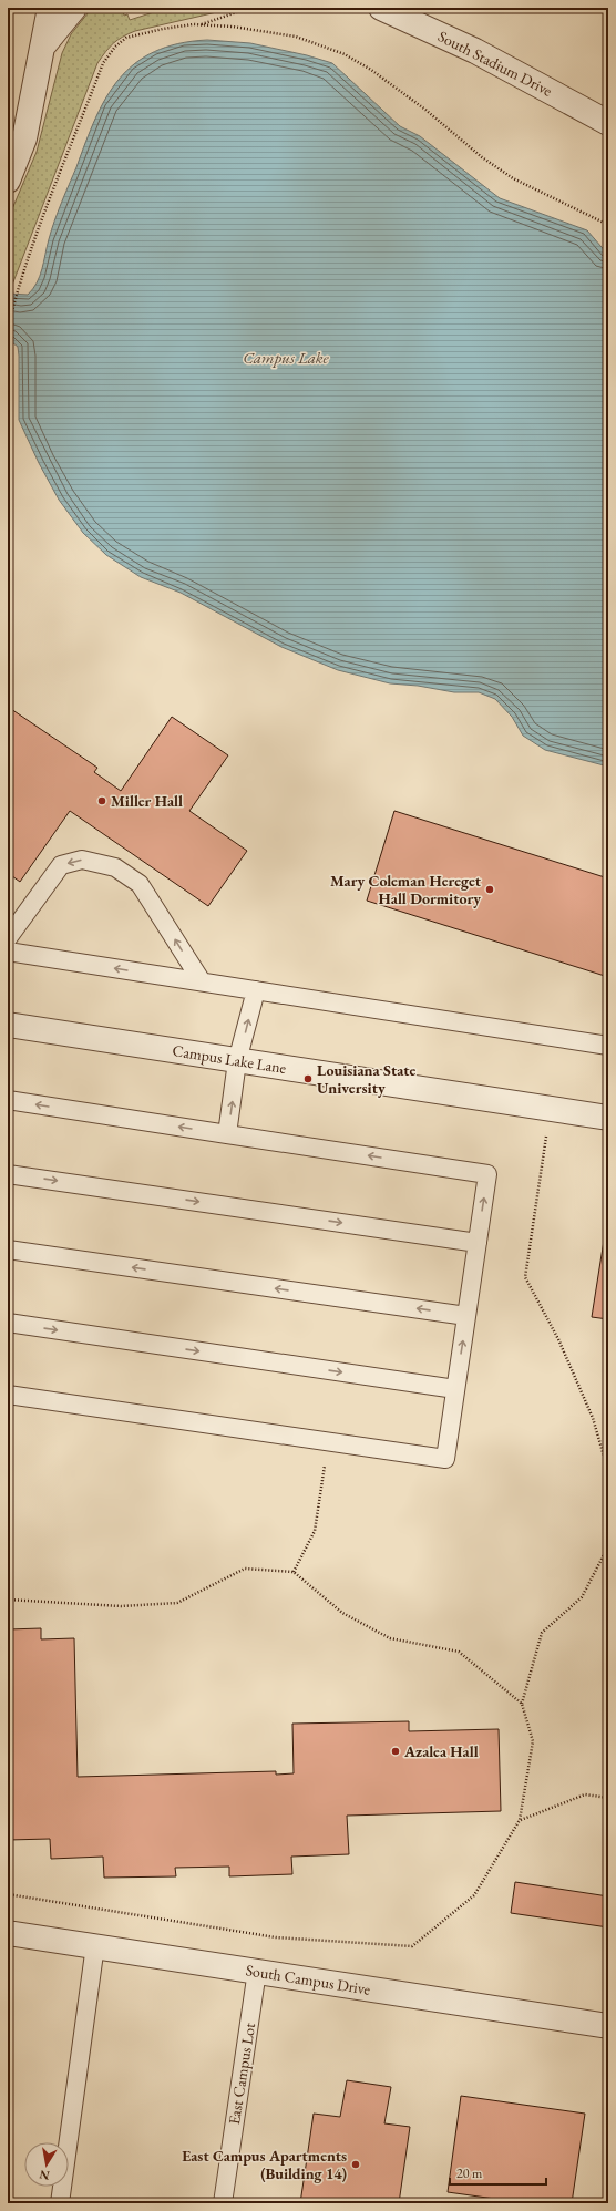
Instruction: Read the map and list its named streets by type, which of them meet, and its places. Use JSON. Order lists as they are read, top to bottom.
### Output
{
  "streets": {
    "street": ["South Stadium Drive", "Campus Lake Lane", "South Campus Drive"],
    "lane": ["East Campus Lot"]
  },
  "crossings": [
    ["South Campus Drive", "East Campus Lot"]
  ],
  "water": ["Campus Lake"],
  "places": [
    "Miller Hall",
    "Mary Coleman Hereget Hall Dormitory",
    "Louisiana State University",
    "Azalea Hall",
    "East Campus Apartments (Building 14)"
  ],
  "scale_bar": "20 m",
  "north": "bottom"
}
